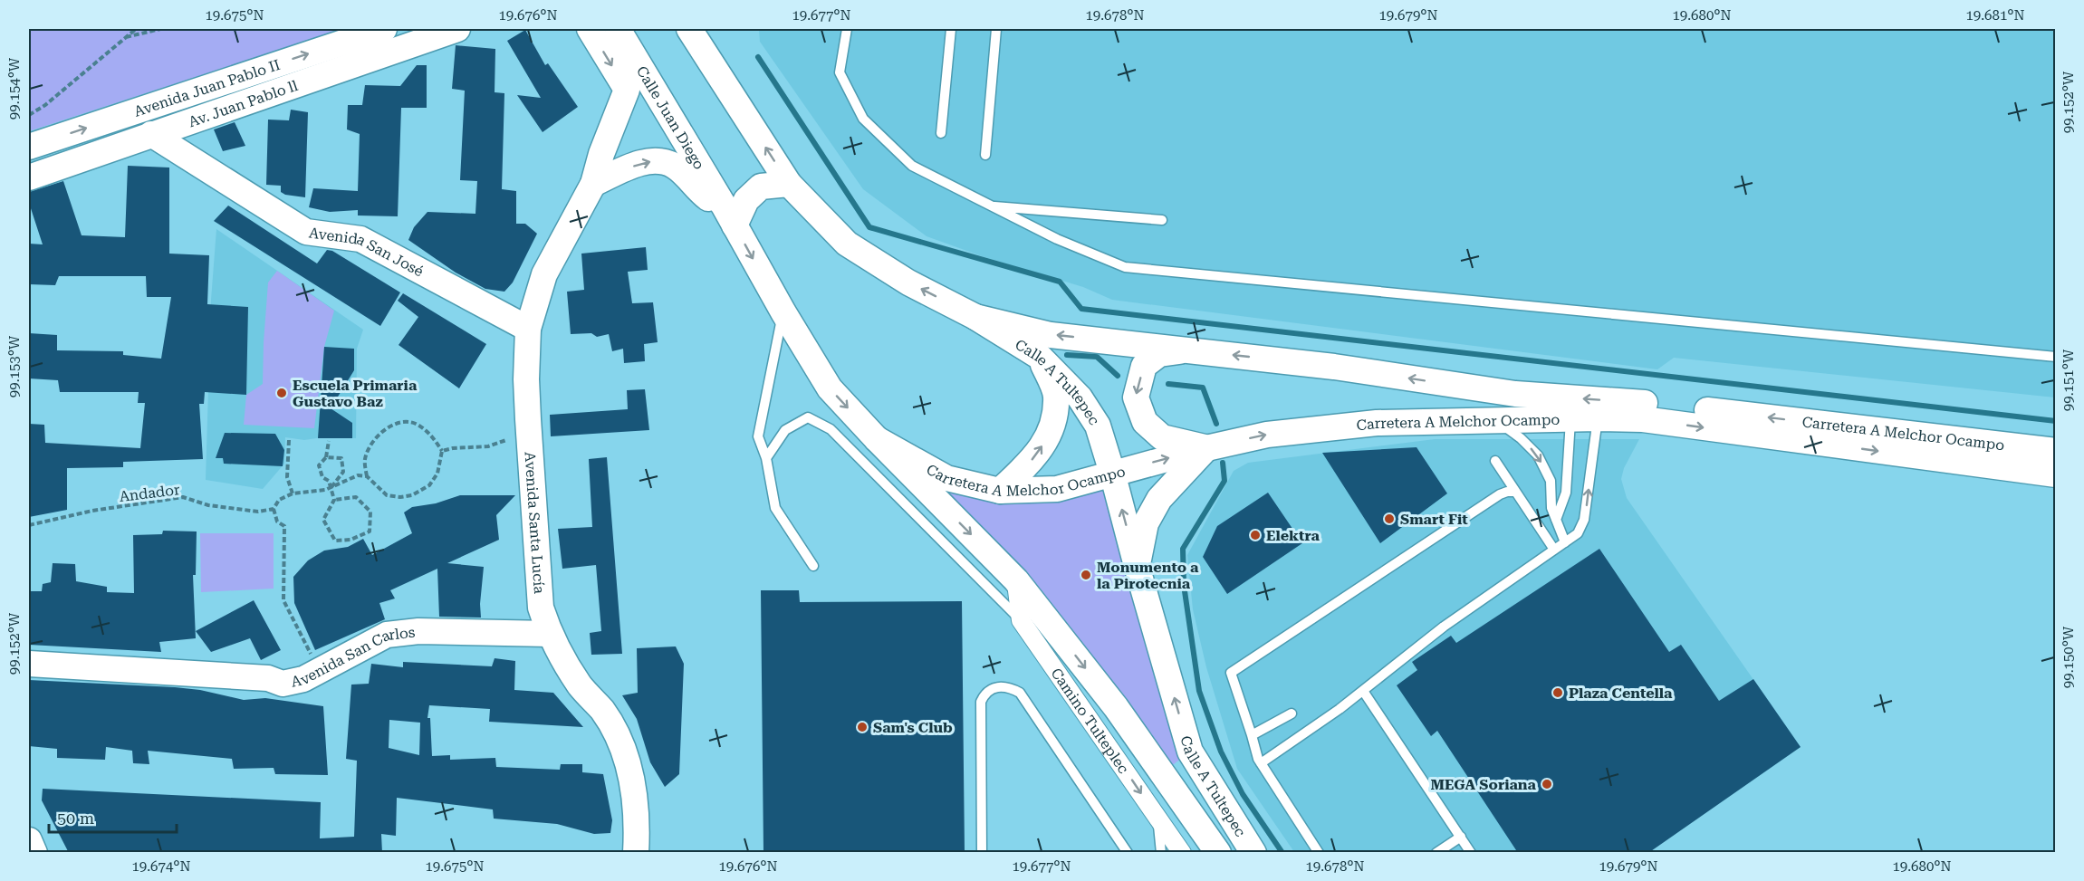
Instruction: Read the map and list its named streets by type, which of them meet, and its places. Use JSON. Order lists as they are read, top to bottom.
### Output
{
  "streets": {
    "main road": [
      "Avenida Juan Pablo II",
      "Av. Juan Pablo ll",
      "Calle Juan Diego",
      "Avenida San José",
      "Calle A Tultepec",
      "Carretera A Melchor Ocampo",
      "Avenida Santa Lucía",
      "Avenida San Carlos"
    ],
    "street": ["Camino Tulteplec"],
    "path": ["Andador"]
  },
  "crossings": [
    ["Av. Juan Pablo ll", "Avenida San José"],
    ["Calle Juan Diego", "Calle A Tultepec"],
    ["Avenida San José", "Avenida Santa Lucía"],
    ["Calle A Tultepec", "Carretera A Melchor Ocampo"],
    ["Calle A Tultepec", "Camino Tulteplec"],
    ["Avenida Santa Lucía", "Avenida San Carlos"]
  ],
  "one_way": ["Avenida Juan Pablo II", "Camino Tulteplec"],
  "places": [
    "Escuela Primaria Gustavo Baz",
    "Smart Fit",
    "Elektra",
    "Monumento a la Pirotecnia",
    "Plaza Centella",
    "Sam's Club",
    "MEGA Soriana"
  ],
  "scale_bar": "50 m",
  "coordinates": [
    "19.675°N",
    "19.676°N",
    "19.677°N",
    "19.678°N",
    "19.679°N",
    "19.680°N",
    "19.681°N",
    "99.154°W",
    "99.152°W",
    "99.153°W",
    "99.151°W",
    "99.150°W",
    "19.674°N"
  ]
}
